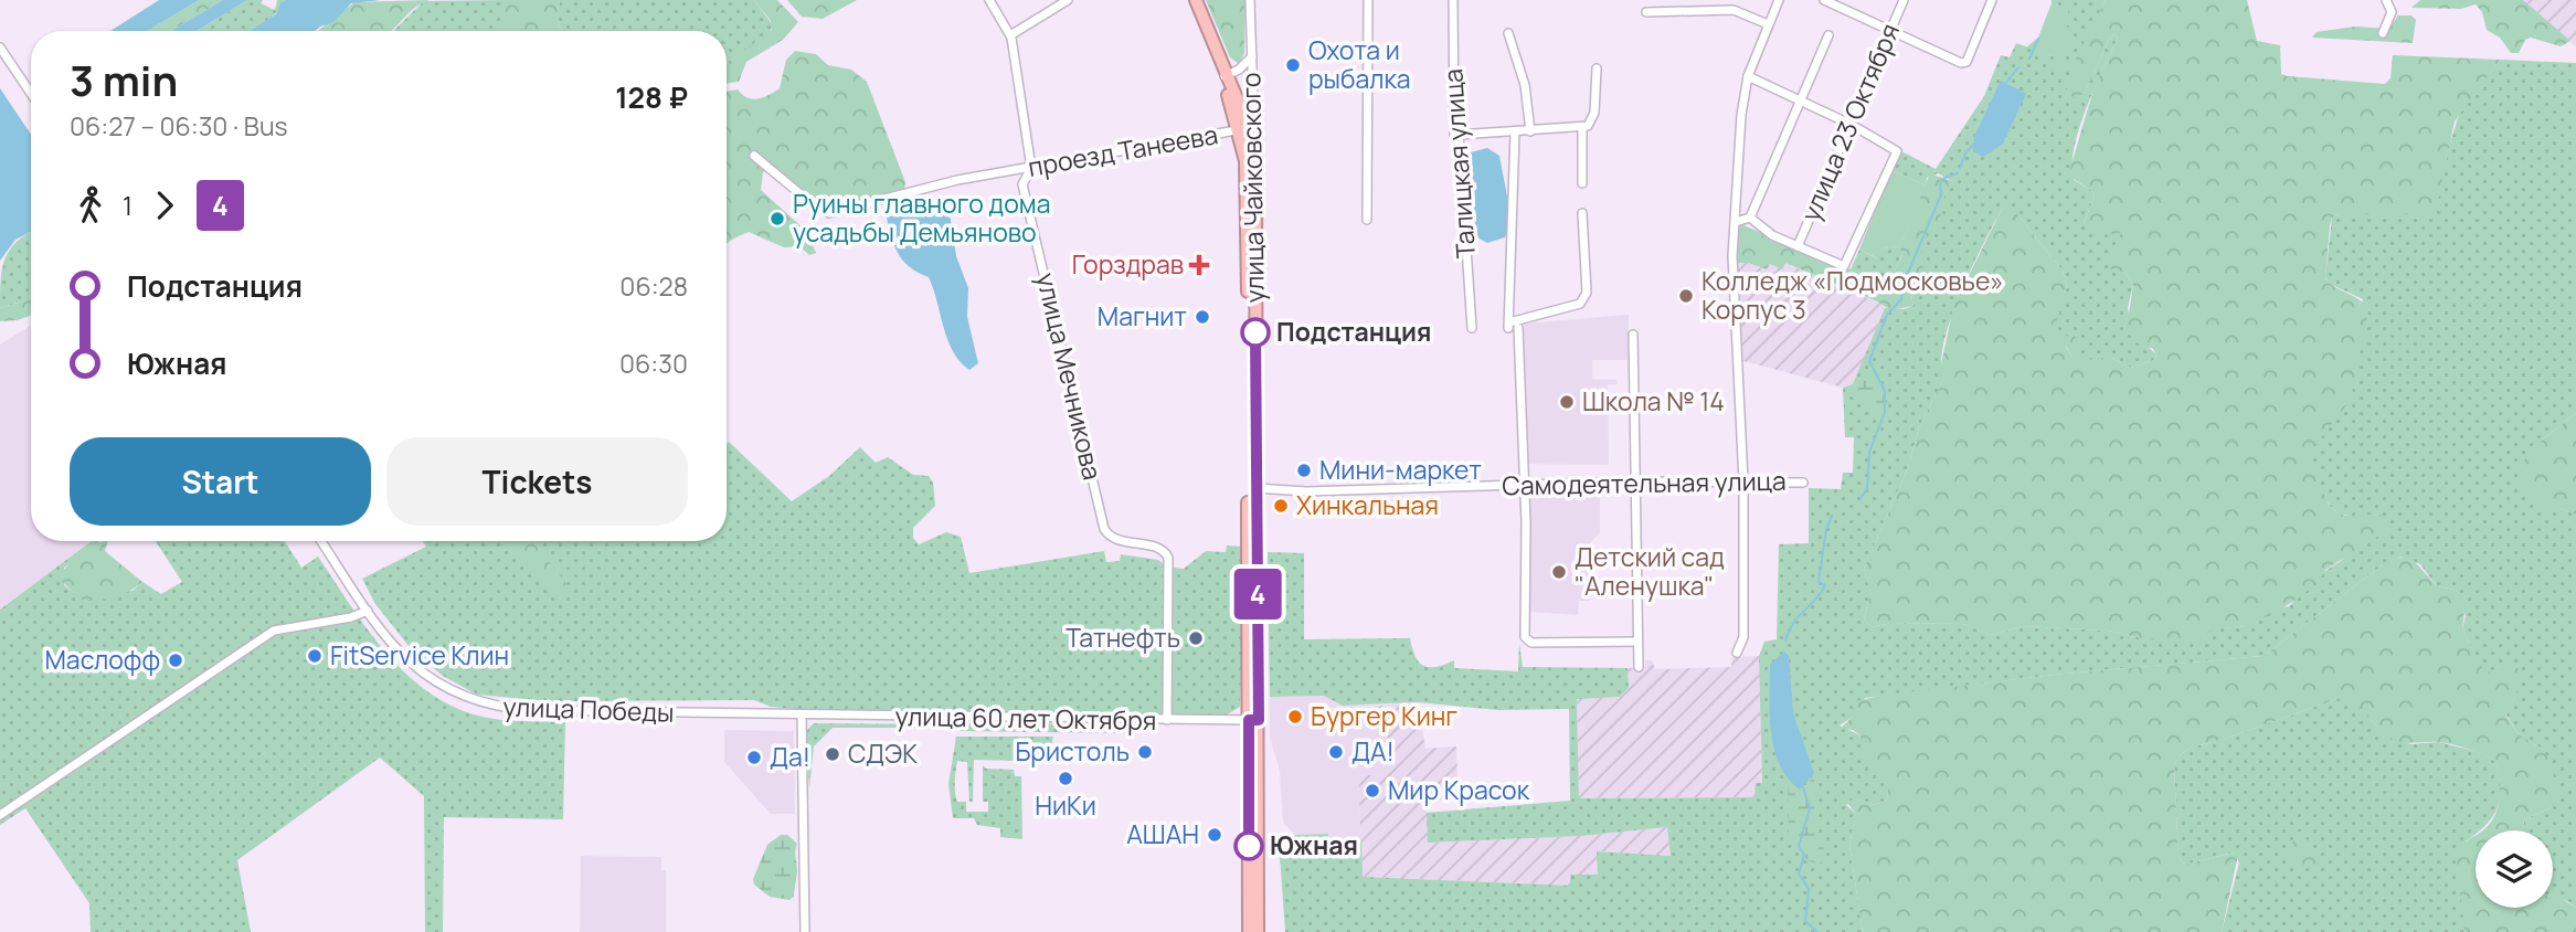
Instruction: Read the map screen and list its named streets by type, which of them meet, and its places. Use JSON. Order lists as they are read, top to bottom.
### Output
{
  "streets": {
    "highway": ["улица Чайковского"],
    "street": [
      "улица 23 Октября",
      "проезд Танеева",
      "Талицкая улица",
      "улица Мечникова",
      "Самодеятельная улица",
      "улица Победы",
      "улица 60 лет Октября"
    ]
  },
  "crossings": [
    ["проезд Танеева", "улица Чайковского"],
    ["проезд Танеева", "улица Мечникова"],
    ["улица Чайковского", "Самодеятельная улица"],
    ["улица Чайковского", "улица 60 лет Октября"],
    ["улица Мечникова", "улица 60 лет Октября"],
    ["улица Победы", "улица 60 лет Октября"]
  ],
  "places": {
    "other": [
      "Охота и рыбалка",
      "Руины главного дома усадьбы Демьяново",
      "Колледж «Подмосковье» Корпус 3",
      "Магнит",
      "Подстанция",
      "Школа № 14",
      "Мини-маркет",
      "Хинкальная",
      "Детский сад \"Аленушка\"",
      "Татнефть",
      "FitService Клин",
      "Маслофф",
      "Бургер Кинг",
      "Бристоль",
      "ДА!",
      "СДЭК",
      "Да!",
      "НиКи",
      "Мир Красок",
      "AШАН",
      "Южная"
    ],
    "health": ["Горздрав"]
  },
  "lines": ["bus line 4"],
  "page": {
    "on_map": "4",
    "heading": ["3 min", "06:27 – 06:30 · Bus", "128 ₽"],
    "legs": ["1", "4"],
    "list": [
      {
        "name": "Подстанция",
        "value": "06:28"
      },
      {
        "name": "Южная",
        "value": "06:30"
      }
    ],
    "buttons": ["Start", "Tickets"]
  }
}
